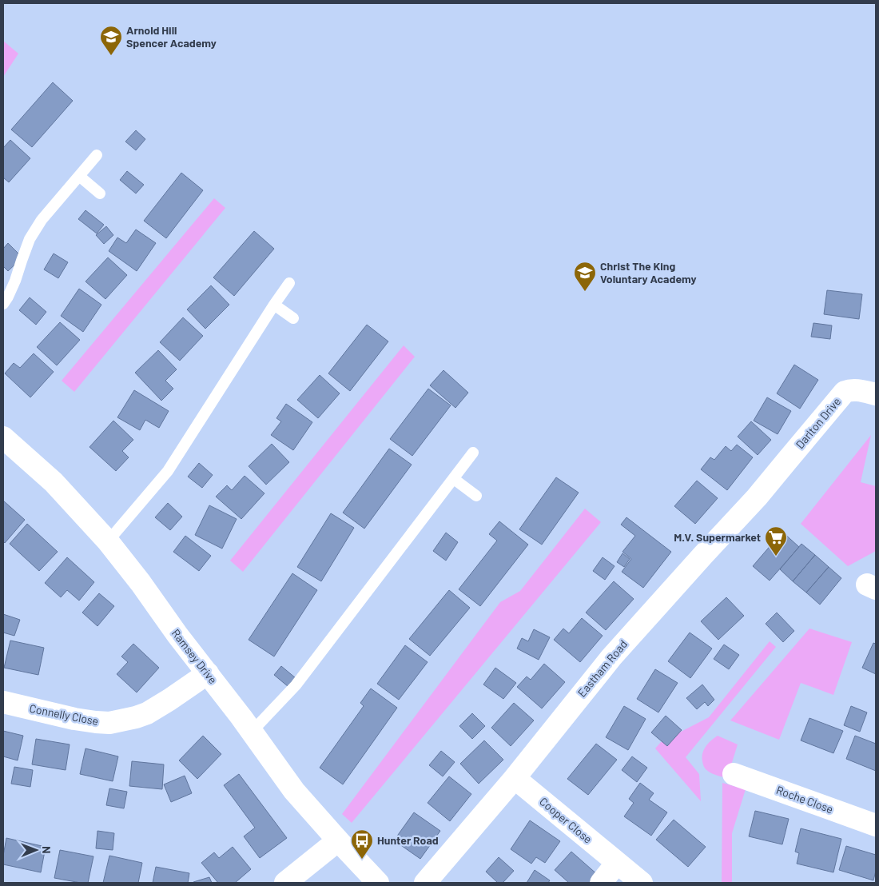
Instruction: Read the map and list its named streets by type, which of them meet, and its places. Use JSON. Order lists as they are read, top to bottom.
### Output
{
  "streets": {
    "street": [
      "Darlton Drive",
      "Ramsey Drive",
      "Eastham Road",
      "Connelly Close",
      "Roche Close",
      "Cooper Close"
    ]
  },
  "crossings": [
    ["Darlton Drive", "Eastham Road"],
    ["Ramsey Drive", "Connelly Close"],
    ["Eastham Road", "Cooper Close"]
  ],
  "places": {
    "school or university": ["Arnold Hill Spencer Academy", "Christ The King Voluntary Academy"],
    "supermarket": ["M.V. Supermarket"],
    "bus stop": ["Hunter Road"]
  },
  "north": "right"
}
